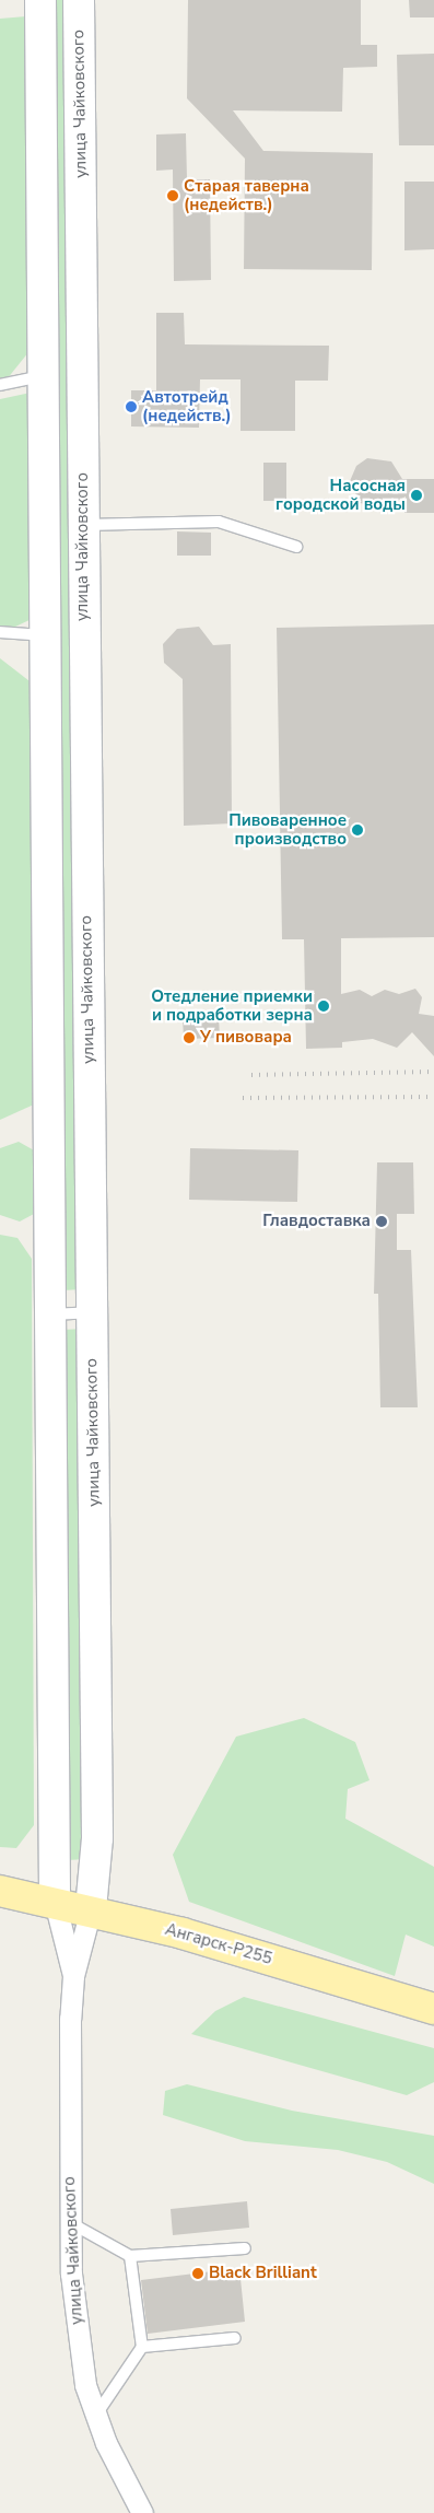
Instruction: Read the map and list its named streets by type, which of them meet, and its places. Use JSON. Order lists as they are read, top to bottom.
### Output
{
  "streets": {
    "main road": ["улица Чайковского", "Ангарск-Р255"]
  },
  "crossings": [
    ["улица Чайковского", "Ангарск-Р255"]
  ],
  "places": [
    "Старая таверна (недейств.)",
    "Автотрейд (недейств.)",
    "Насосная городской воды",
    "Пивоваренное производство",
    "Отедление приемки и подработки зерна",
    "У пивовара",
    "Главдоставка",
    "Black Brilliant"
  ]
}
